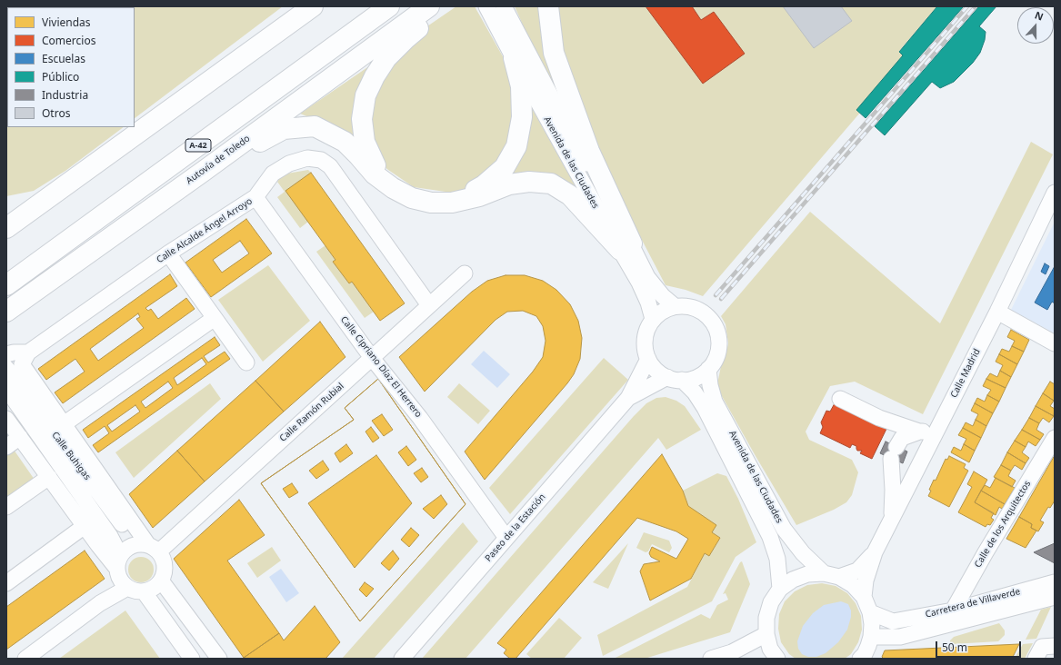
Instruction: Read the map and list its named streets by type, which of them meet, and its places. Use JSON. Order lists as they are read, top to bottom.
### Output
{
  "streets": {
    "highway": ["A-42", "Autovía de Toledo"],
    "street": [
      "Avenida de las Ciudades",
      "Calle Alcalde Ángel Arroyo",
      "Calle Cipriano Díaz El Herrero",
      "Calle Madrid",
      "Calle Ramón Rubial",
      "Calle Buhigas",
      "Calle de los Arquitectos",
      "Paseo de la Estación",
      "Carretera de Villaverde"
    ]
  },
  "crossings": [
    ["Avenida de las Ciudades", "Paseo de la Estación"],
    ["Calle Alcalde Ángel Arroyo", "Calle Cipriano Díaz El Herrero"],
    ["Calle Alcalde Ángel Arroyo", "Calle Ramón Rubial"],
    ["Calle Cipriano Díaz El Herrero", "Calle Ramón Rubial"],
    ["Calle Cipriano Díaz El Herrero", "Paseo de la Estación"],
    ["Calle Ramón Rubial", "Calle Buhigas"],
    ["Calle de los Arquitectos", "Carretera de Villaverde"]
  ],
  "legend": [
    "Viviendas",
    "Comercios",
    "Escuelas",
    "Público",
    "Industria",
    "Otros"
  ],
  "scale_bar": "50 m",
  "north": "top"
}
